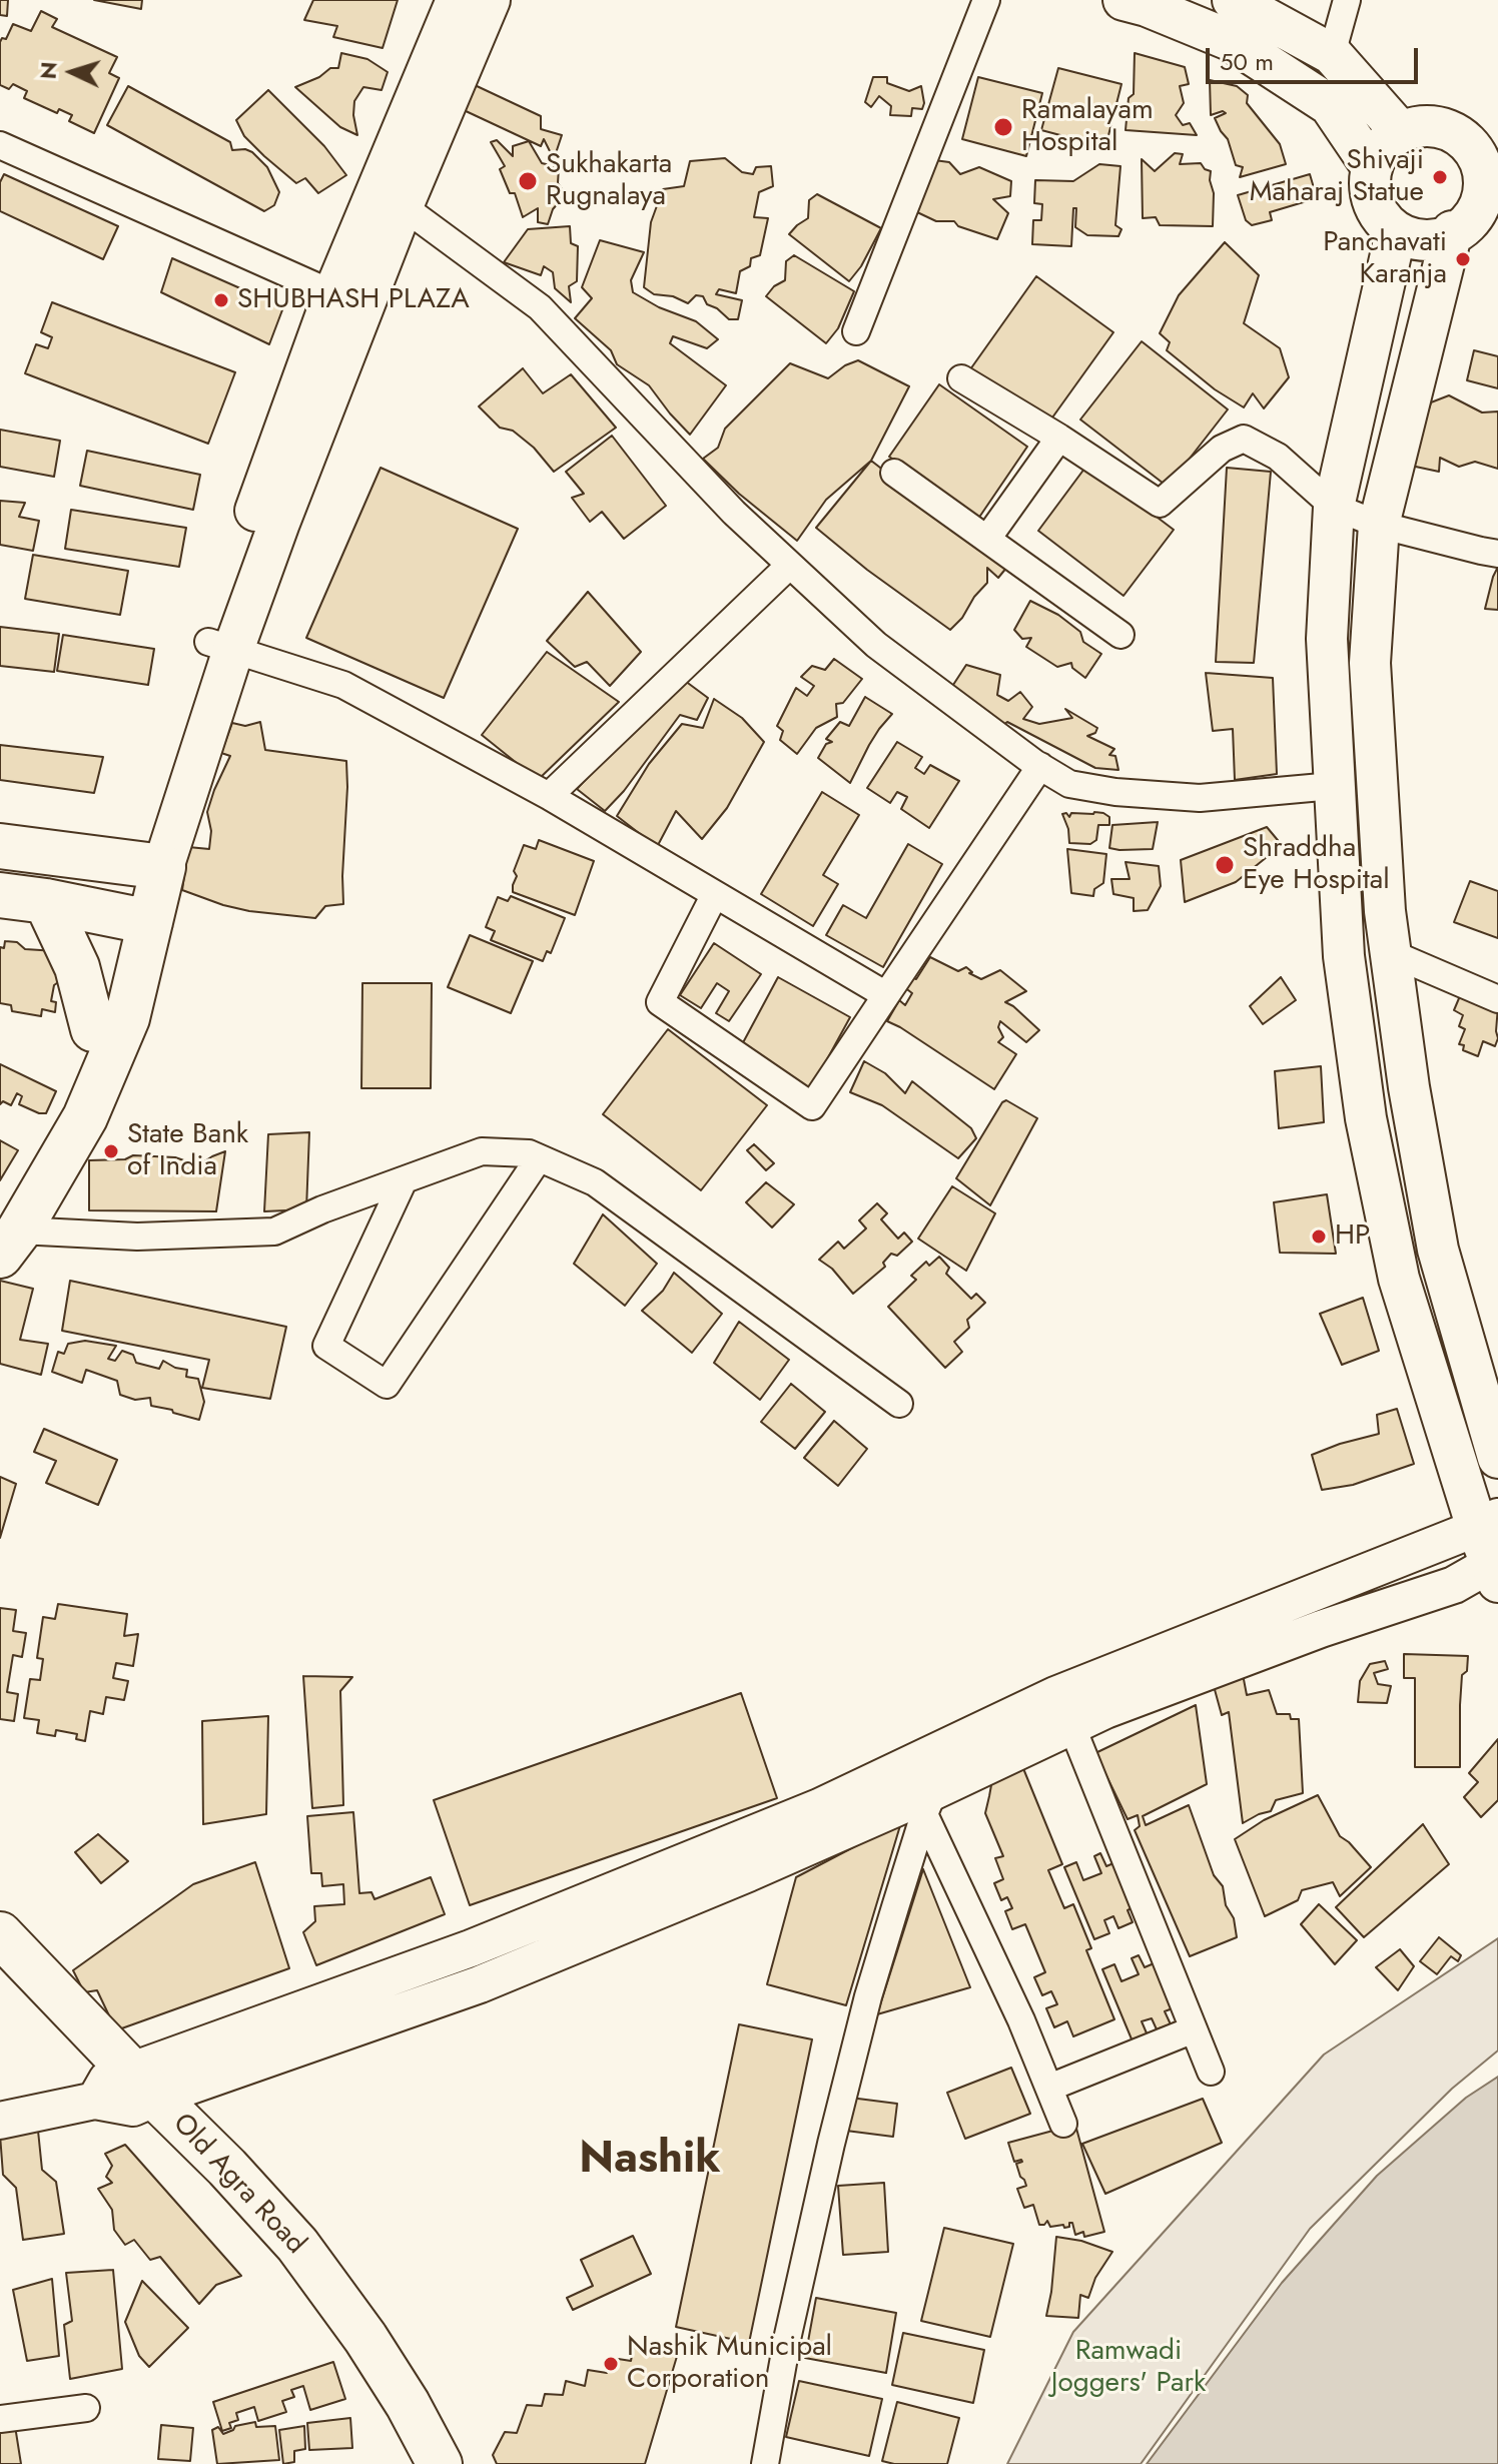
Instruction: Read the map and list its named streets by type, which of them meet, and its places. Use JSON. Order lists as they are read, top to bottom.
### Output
{
  "streets": {
    "highway": ["Old Agra Road"]
  },
  "districts": ["Nashik"],
  "parks": ["Ramwadi Joggers' Park"],
  "places": [
    "Ramalayam Hospital",
    "Shivaji Maharaj Statue",
    "Sukhakarta Rugnalaya",
    "Panchavati Karanja",
    "SHUBHASH PLAZA",
    "Shraddha Eye Hospital",
    "State Bank of India",
    "HP",
    "Nashik Municipal Corporation"
  ],
  "scale_bar": "50 m",
  "north": "left"
}
